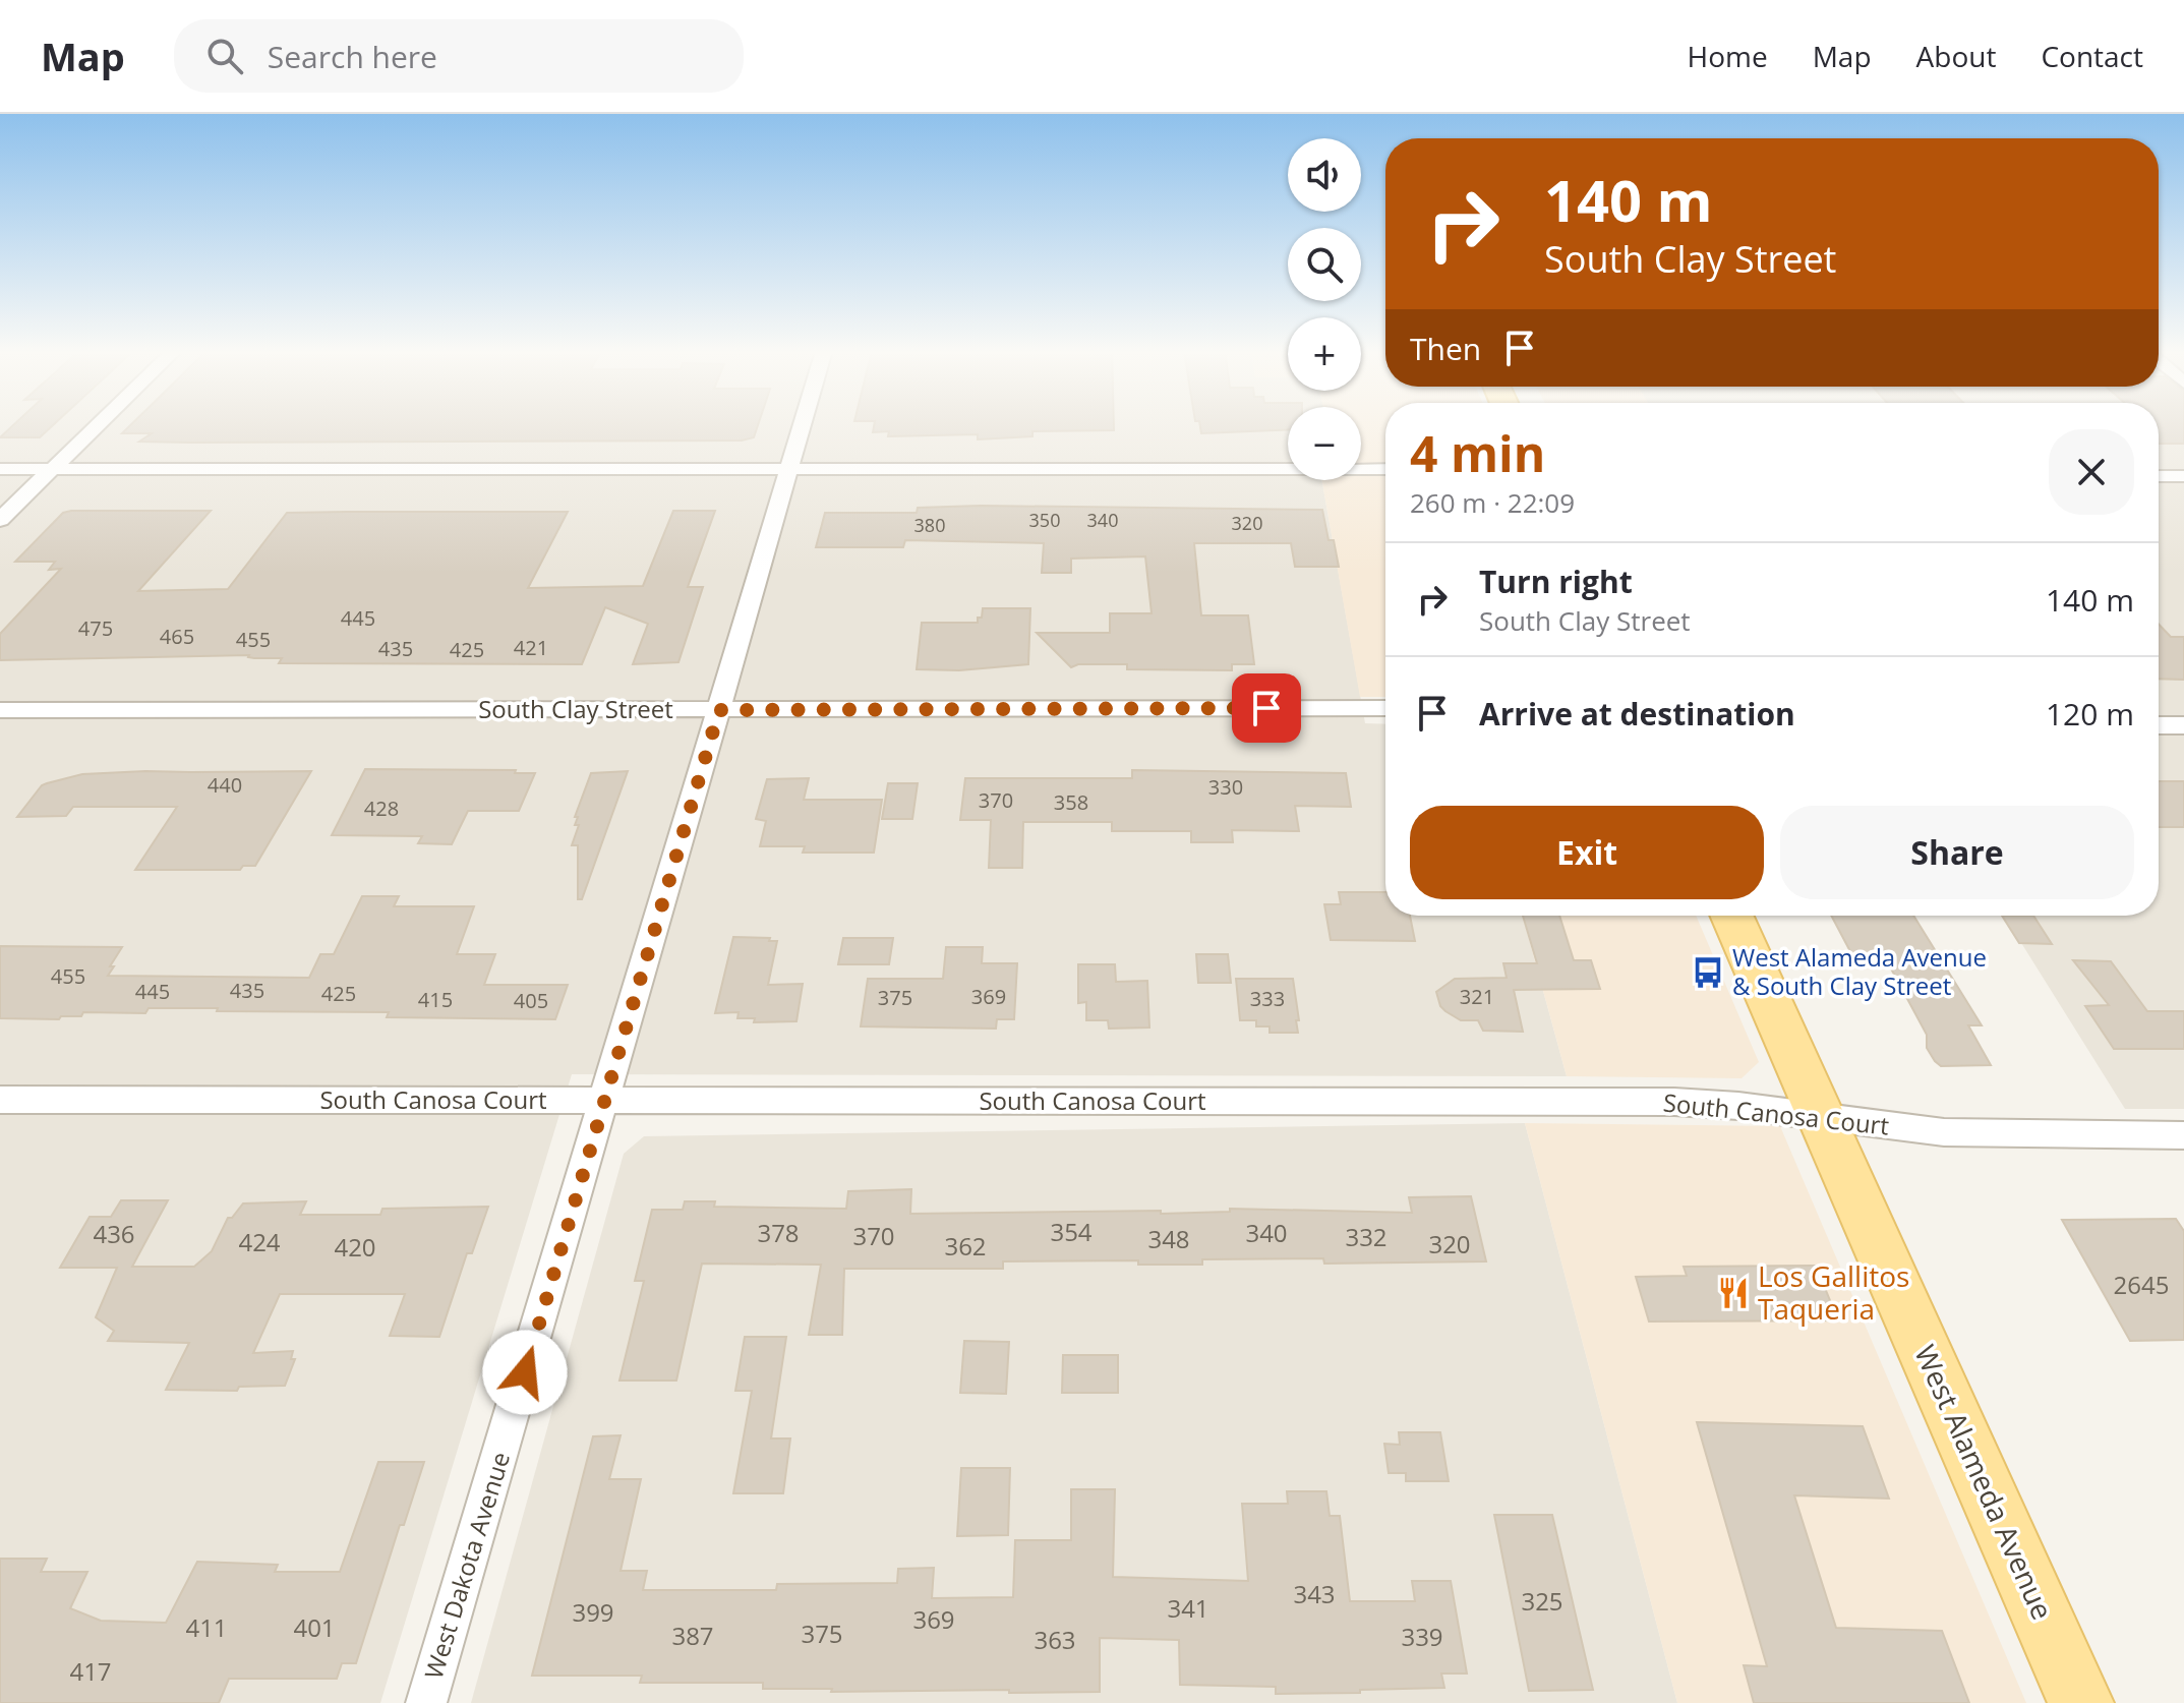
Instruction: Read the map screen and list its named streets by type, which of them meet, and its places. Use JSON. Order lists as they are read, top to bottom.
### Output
{
  "streets": {
    "main road": ["West Alameda Avenue"],
    "street": ["South Clay Street", "South Canosa Court", "West Dakota Avenue"]
  },
  "crossings": [
    ["South Clay Street", "West Dakota Avenue"],
    ["South Canosa Court", "West Alameda Avenue"],
    ["South Canosa Court", "West Dakota Avenue"]
  ],
  "places": {
    "bus stop": ["West Alameda Avenue & South Clay Street"],
    "restaurant": ["Los Gallitos Taqueria"]
  },
  "house_numbers": [
    "350",
    "340",
    "320",
    "380",
    "445",
    "475",
    "465",
    "455",
    "421",
    "435",
    "425",
    "440",
    "330",
    "370",
    "358",
    "428",
    "455",
    "435",
    "445",
    "425",
    "369",
    "321",
    "375",
    "333",
    "415",
    "405",
    "354",
    "378",
    "340",
    "436",
    "370",
    "332",
    "348",
    "424",
    "320",
    "362",
    "420",
    "2645",
    "343",
    "325",
    "341",
    "399",
    "369",
    "411",
    "401",
    "375",
    "387",
    "339",
    "363",
    "417"
  ],
  "page": {
    "header": "Map",
    "search": "Search here",
    "nav": [
      "Home",
      "Map",
      "About",
      "Contact"
    ],
    "map_buttons": ["+", "−"],
    "turn": ["140 m", "South Clay Street"],
    "then": "Then",
    "heading": ["4 min", "260 m · 22:09"],
    "list": [
      {
        "name": "Turn right",
        "note": "South Clay Street",
        "value": "140 m"
      },
      {
        "name": "Arrive at destination",
        "value": "120 m"
      }
    ],
    "buttons": ["Exit", "Share"]
  }
}
